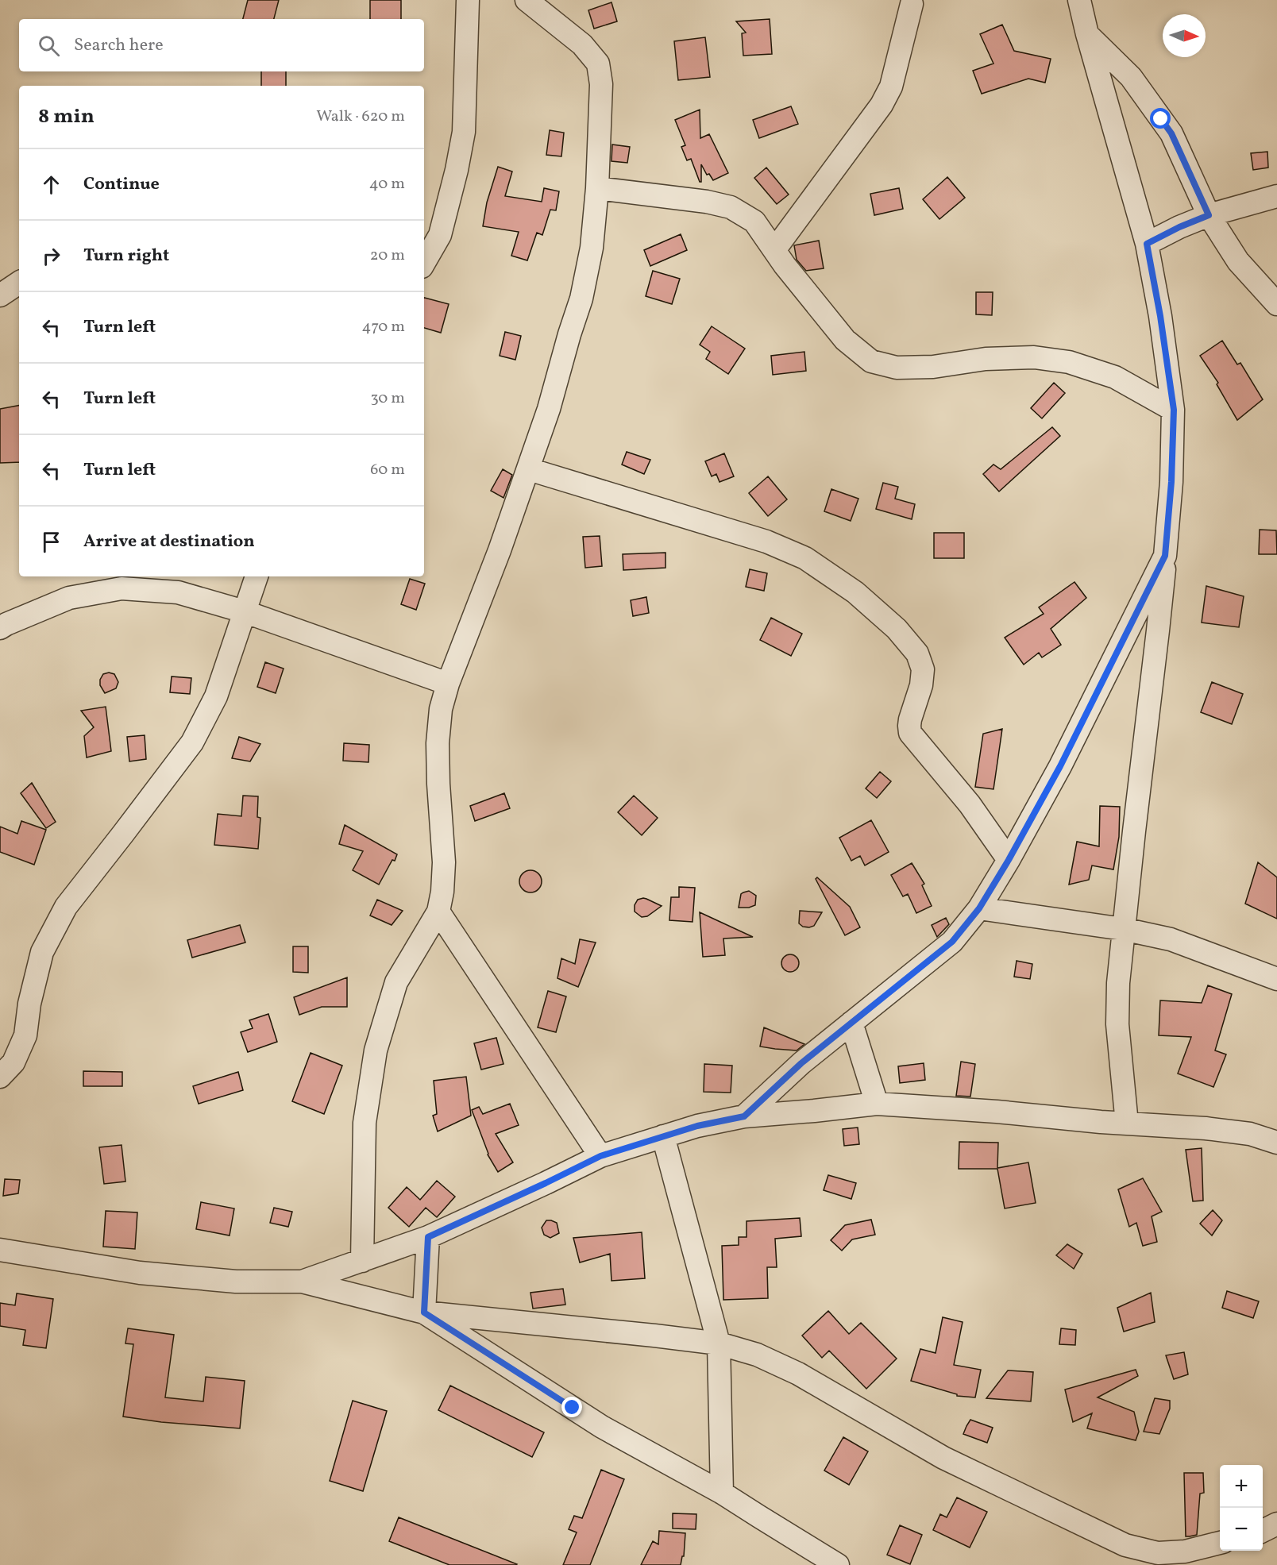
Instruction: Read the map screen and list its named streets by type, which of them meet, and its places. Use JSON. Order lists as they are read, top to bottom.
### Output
{
  "north": "right",
  "page": {
    "search": "Search here",
    "heading": ["8 min", "Walk · 620 m"],
    "list": [
      ["Continue", "40 m"],
      ["Turn right", "20 m"],
      ["Turn left", "470 m"],
      ["Turn left", "30 m"],
      ["Turn left", "60 m"],
      "Arrive at destination"
    ],
    "map_buttons": ["+", "−"]
  }
}
